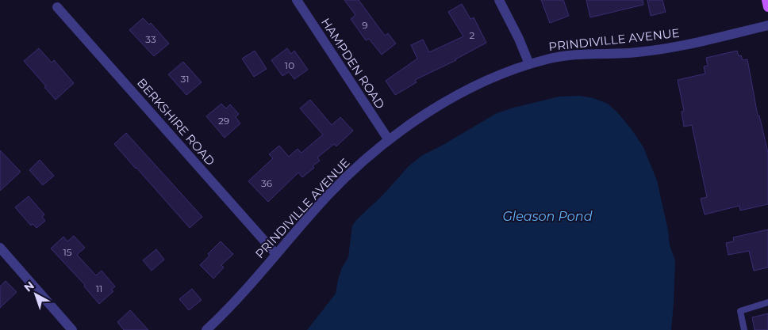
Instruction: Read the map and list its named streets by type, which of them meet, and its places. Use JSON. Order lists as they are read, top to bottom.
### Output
{
  "streets": {
    "street": ["PRINDIVILLE AVENUE", "HAMPDEN ROAD", "BERKSHIRE ROAD"]
  },
  "crossings": [
    ["PRINDIVILLE AVENUE", "HAMPDEN ROAD"],
    ["PRINDIVILLE AVENUE", "BERKSHIRE ROAD"]
  ],
  "water": ["Gleason Pond"],
  "house_numbers": [
    "9",
    "2",
    "33",
    "10",
    "31",
    "29",
    "36",
    "15",
    "11"
  ],
  "north": "top left"
}
